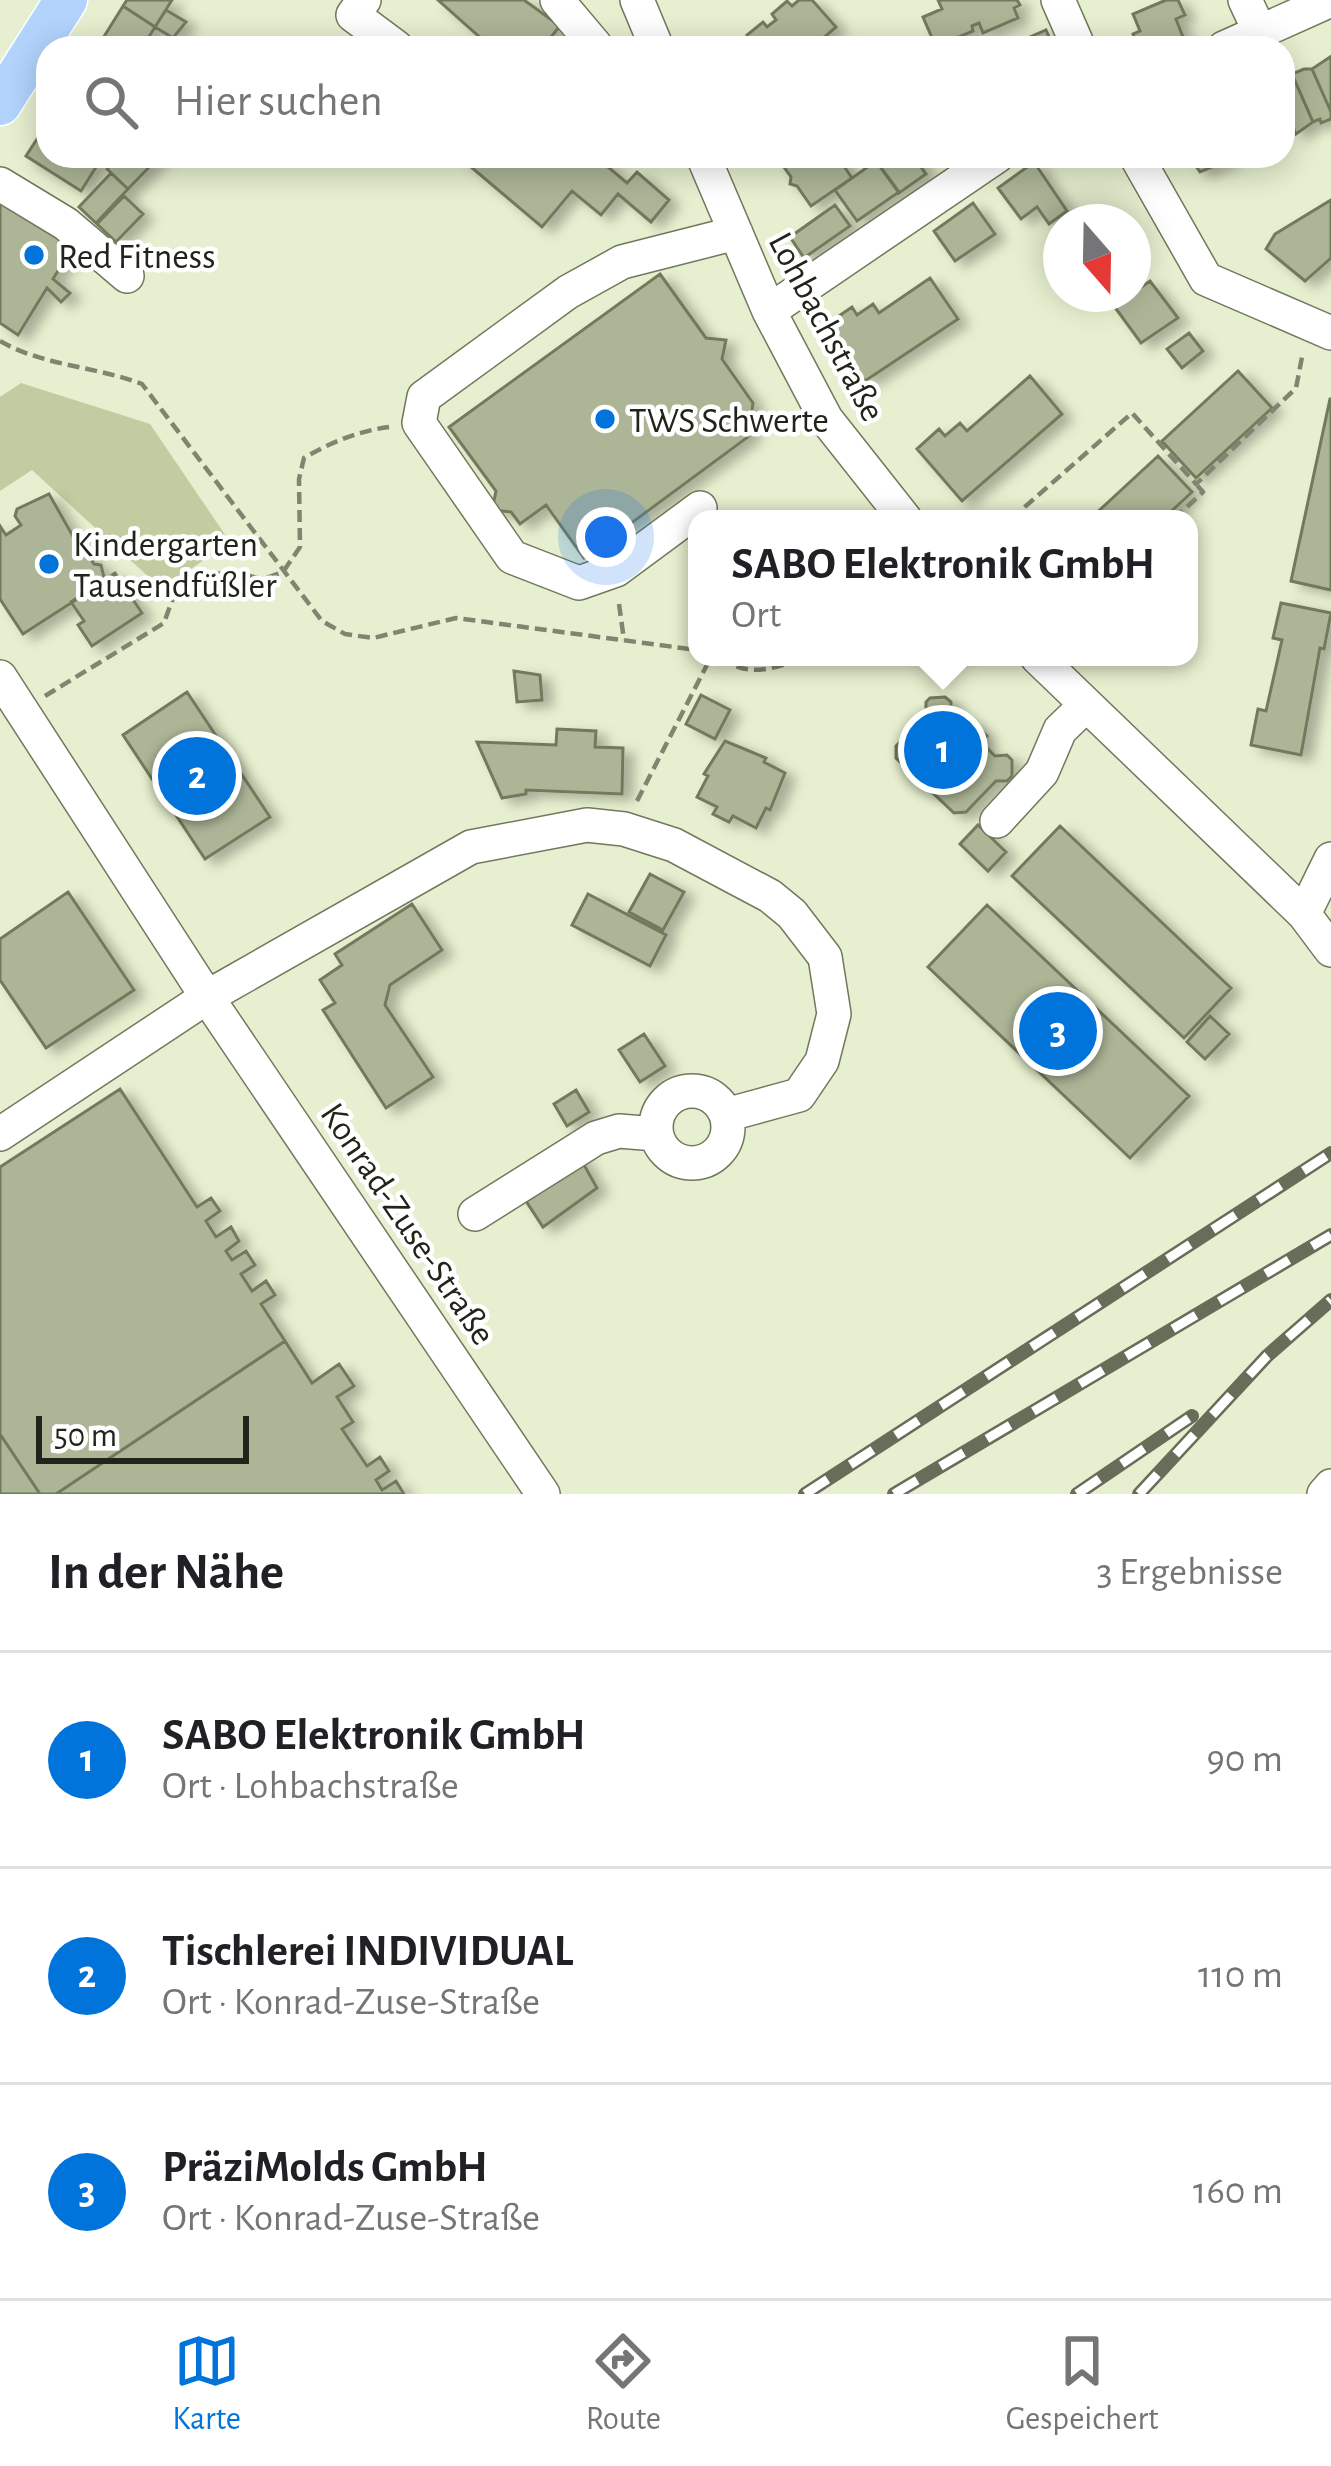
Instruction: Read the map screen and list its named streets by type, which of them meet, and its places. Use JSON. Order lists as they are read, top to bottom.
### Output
{
  "streets": {
    "street": ["Lohbachstraße", "Konrad-Zuse-Straße"]
  },
  "places": ["Red Fitness", "TWS Schwerte", "Kindergarten Tausendfüßler"],
  "scale_bar": "50 m",
  "north": "bottom",
  "page": {
    "search": "Hier suchen",
    "popup": ["SABO Elektronik GmbH", "Ort"],
    "pins": ["1", "2", "3"],
    "scale": "50 m",
    "heading": ["In der Nähe", "3 Ergebnisse"],
    "list": [
      {
        "mark": "1",
        "name": "SABO Elektronik GmbH",
        "note": "Ort · Lohbachstraße",
        "value": "90 m"
      },
      {
        "mark": "2",
        "name": "Tischlerei INDIVIDUAL",
        "note": "Ort · Konrad-Zuse-Straße",
        "value": "110 m"
      },
      {
        "mark": "3",
        "name": "PräziMolds GmbH",
        "note": "Ort · Konrad-Zuse-Straße",
        "value": "160 m"
      }
    ],
    "nav": ["Karte", "Route", "Gespeichert"]
  }
}
